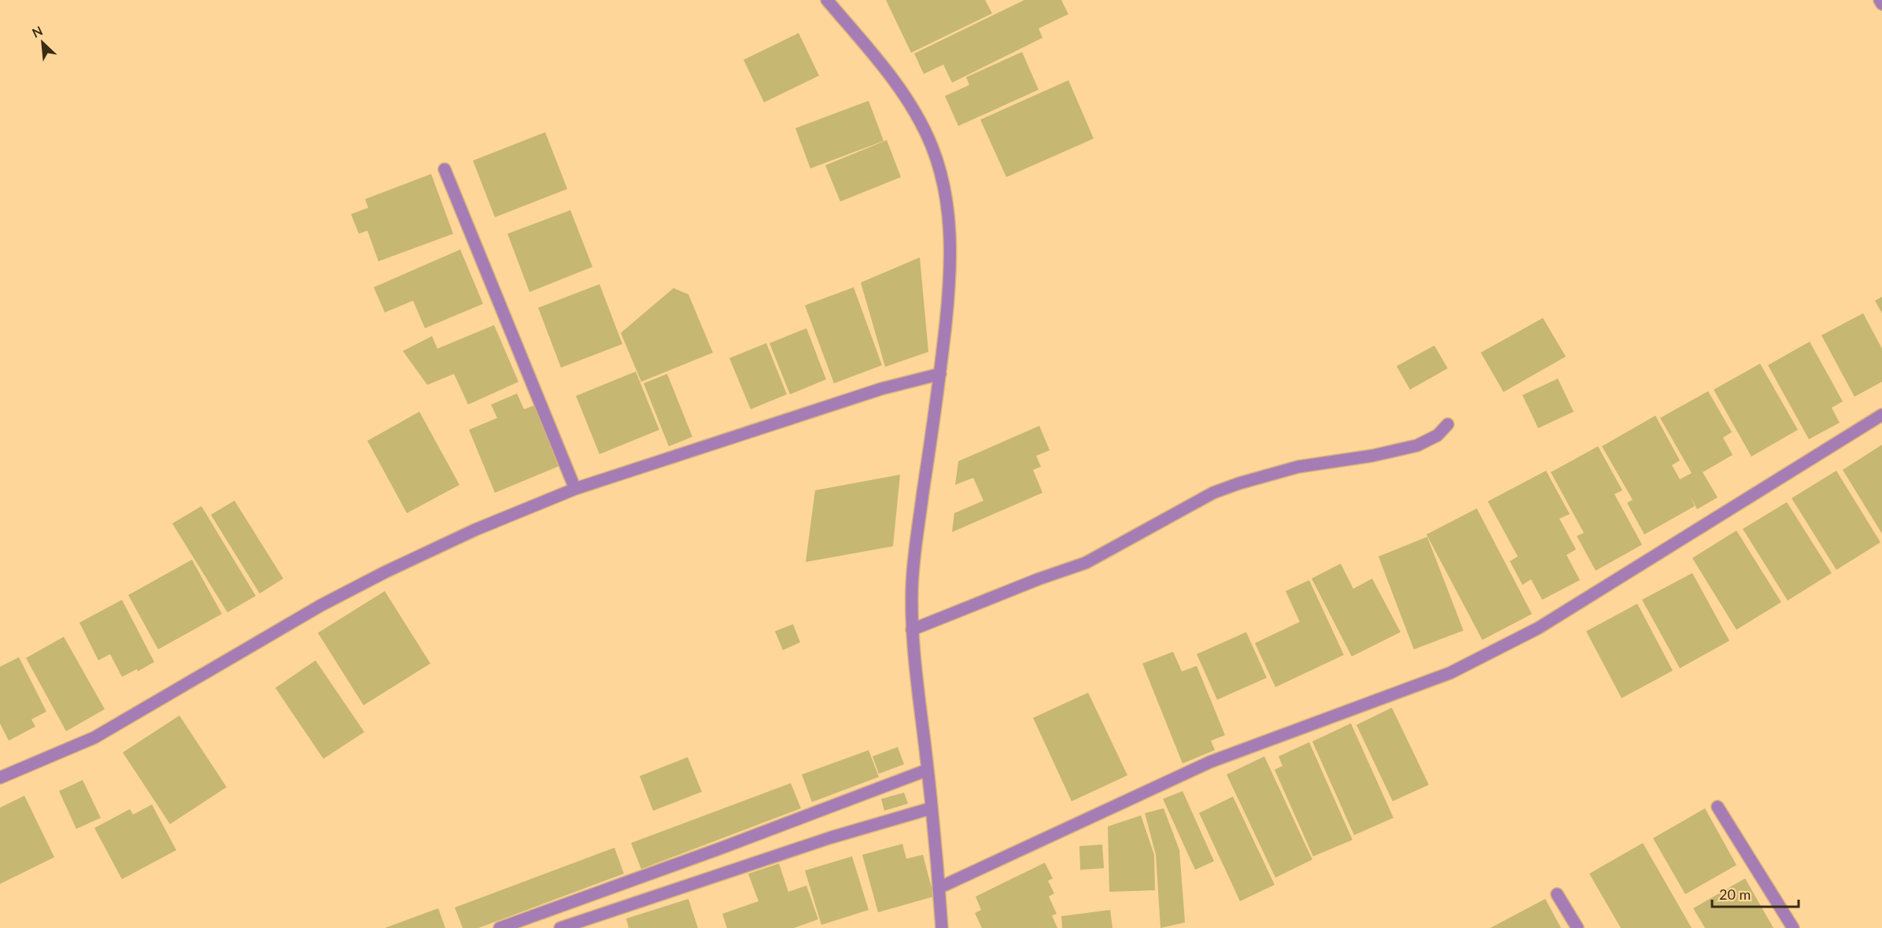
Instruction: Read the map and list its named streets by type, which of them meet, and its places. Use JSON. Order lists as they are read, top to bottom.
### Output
{
  "scale_bar": "20 m",
  "north": "top left"
}
